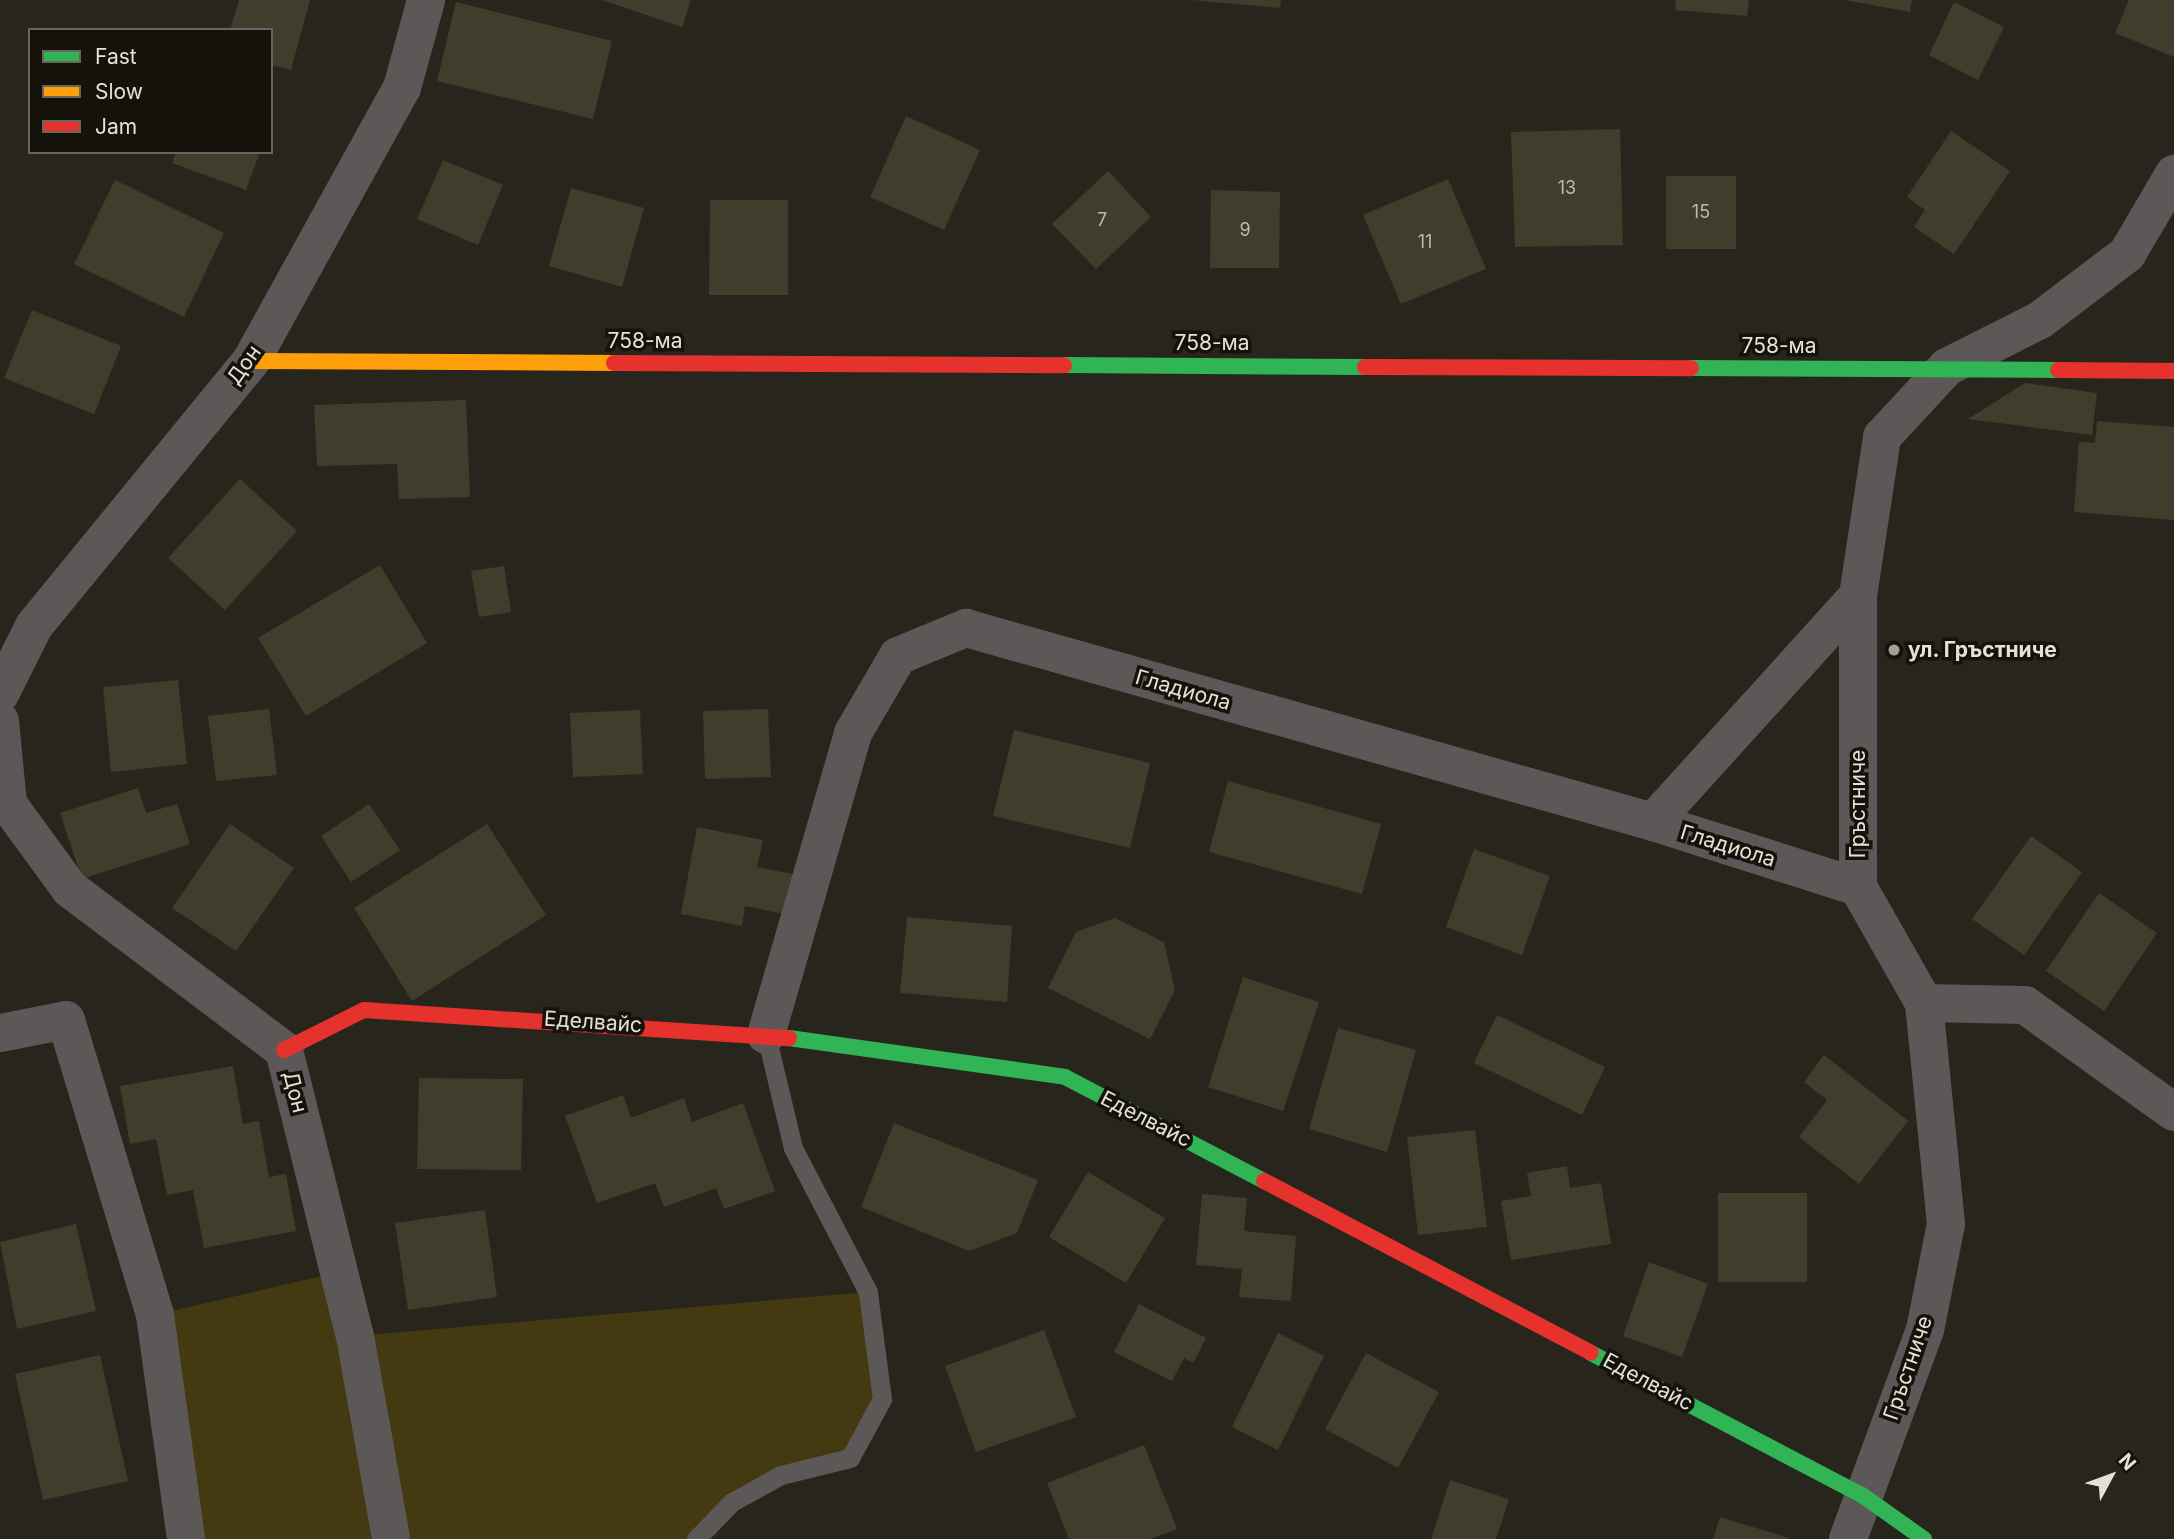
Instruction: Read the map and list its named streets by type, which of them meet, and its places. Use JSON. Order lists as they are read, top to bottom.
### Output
{
  "streets": {
    "street": [
      "758-ма",
      "Дон",
      "Гладиола",
      "Гръстниче",
      "Еделвайс"
    ]
  },
  "crossings": [
    ["758-ма", "Дон"],
    ["758-ма", "Гръстниче"],
    ["Дон", "Еделвайс"],
    ["Гладиола", "Гръстниче"],
    ["Гладиола", "Еделвайс"],
    ["Гръстниче", "Еделвайс"]
  ],
  "places": ["ул. Гръстниче"],
  "house_numbers": [
    "13",
    "15",
    "7",
    "9",
    "11"
  ],
  "legend": ["Fast", "Slow", "Jam"],
  "north": "top right"
}
